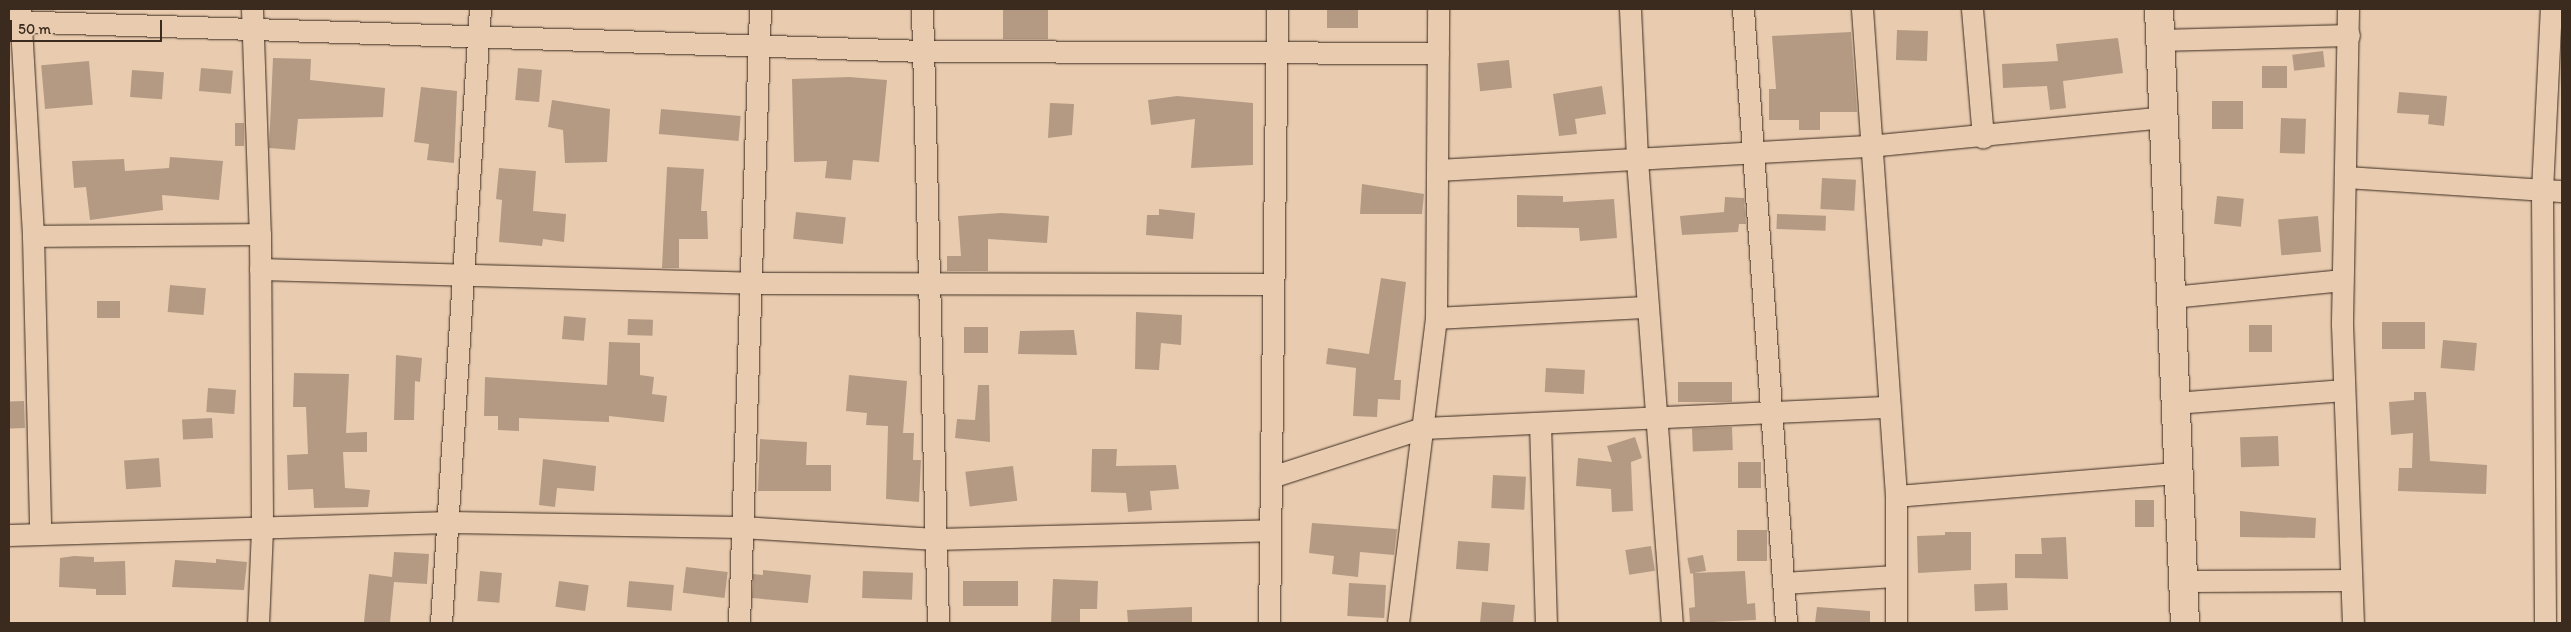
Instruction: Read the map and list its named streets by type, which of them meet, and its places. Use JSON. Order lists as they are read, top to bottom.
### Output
{
  "scale_bar": "50 m"
}
